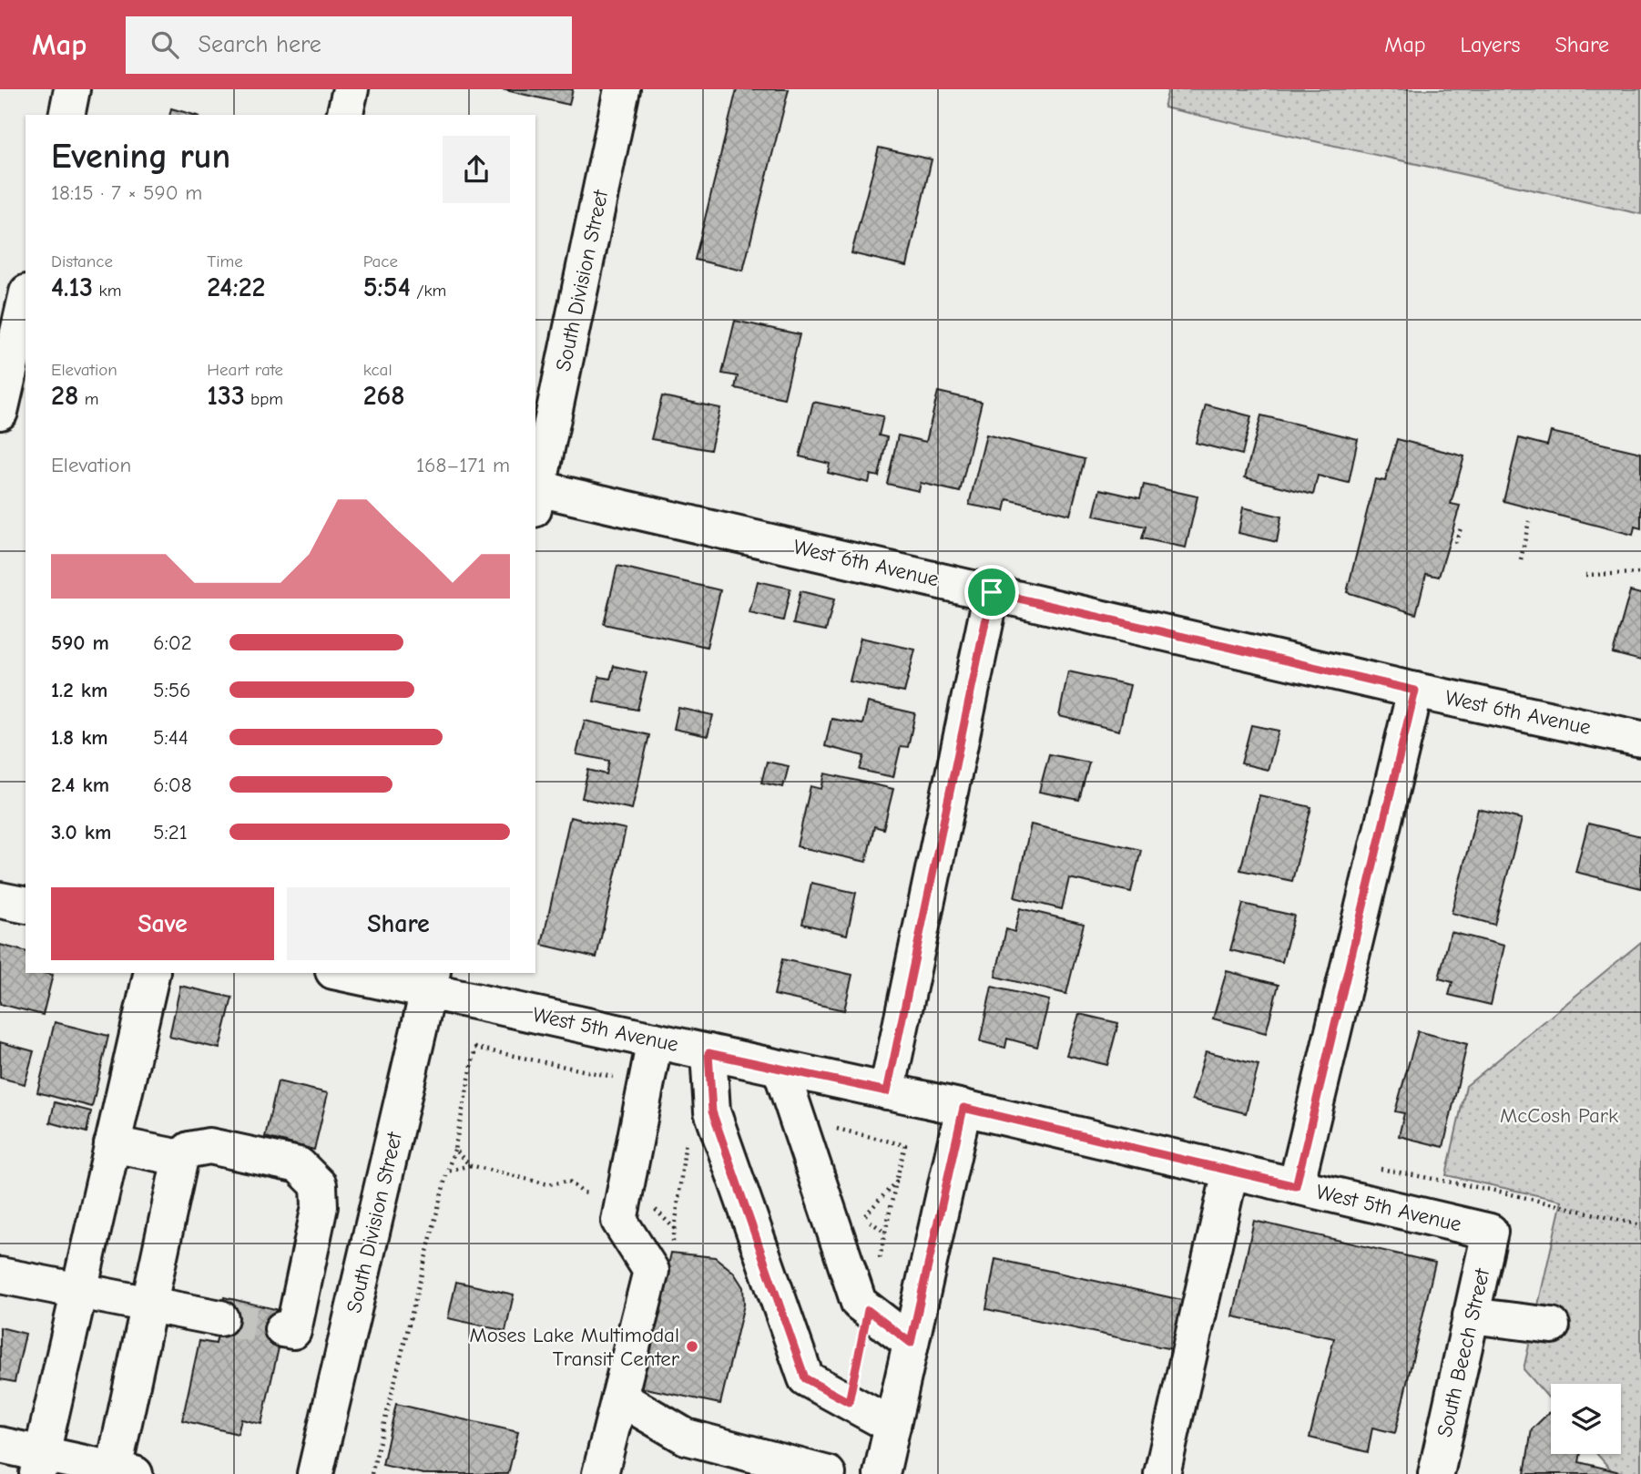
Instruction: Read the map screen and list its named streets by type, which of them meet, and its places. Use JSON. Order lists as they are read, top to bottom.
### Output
{
  "streets": {
    "street": [
      "South Division Street",
      "West 6th Avenue",
      "West 5th Avenue",
      "South Beech Street"
    ]
  },
  "crossings": [
    ["South Division Street", "West 6th Avenue"],
    ["South Division Street", "West 5th Avenue"],
    ["West 5th Avenue", "South Beech Street"]
  ],
  "parks": ["McCosh Park"],
  "places": ["Moses Lake Multimodal Transit Center"],
  "page": {
    "header": "Map",
    "search": "Search here",
    "nav": ["Map", "Layers", "Share"],
    "heading": ["Evening run", "18:15 · 7 × 590 m"],
    "stats": [
      ["Distance", "4.13 km"],
      ["Time", "24:22"],
      ["Pace", "5:54 /km"],
      ["Elevation", "28 m"],
      ["Heart rate", "133 bpm"],
      ["kcal", "268"]
    ],
    "chart": ["Elevation", "168–171 m"],
    "list": [
      {
        "name": "590 m",
        "note": "6:02"
      },
      {
        "name": "1.2 km",
        "note": "5:56"
      },
      {
        "name": "1.8 km",
        "note": "5:44"
      },
      {
        "name": "2.4 km",
        "note": "6:08"
      },
      {
        "name": "3.0 km",
        "note": "5:21"
      }
    ],
    "buttons": ["Save", "Share"]
  }
}
